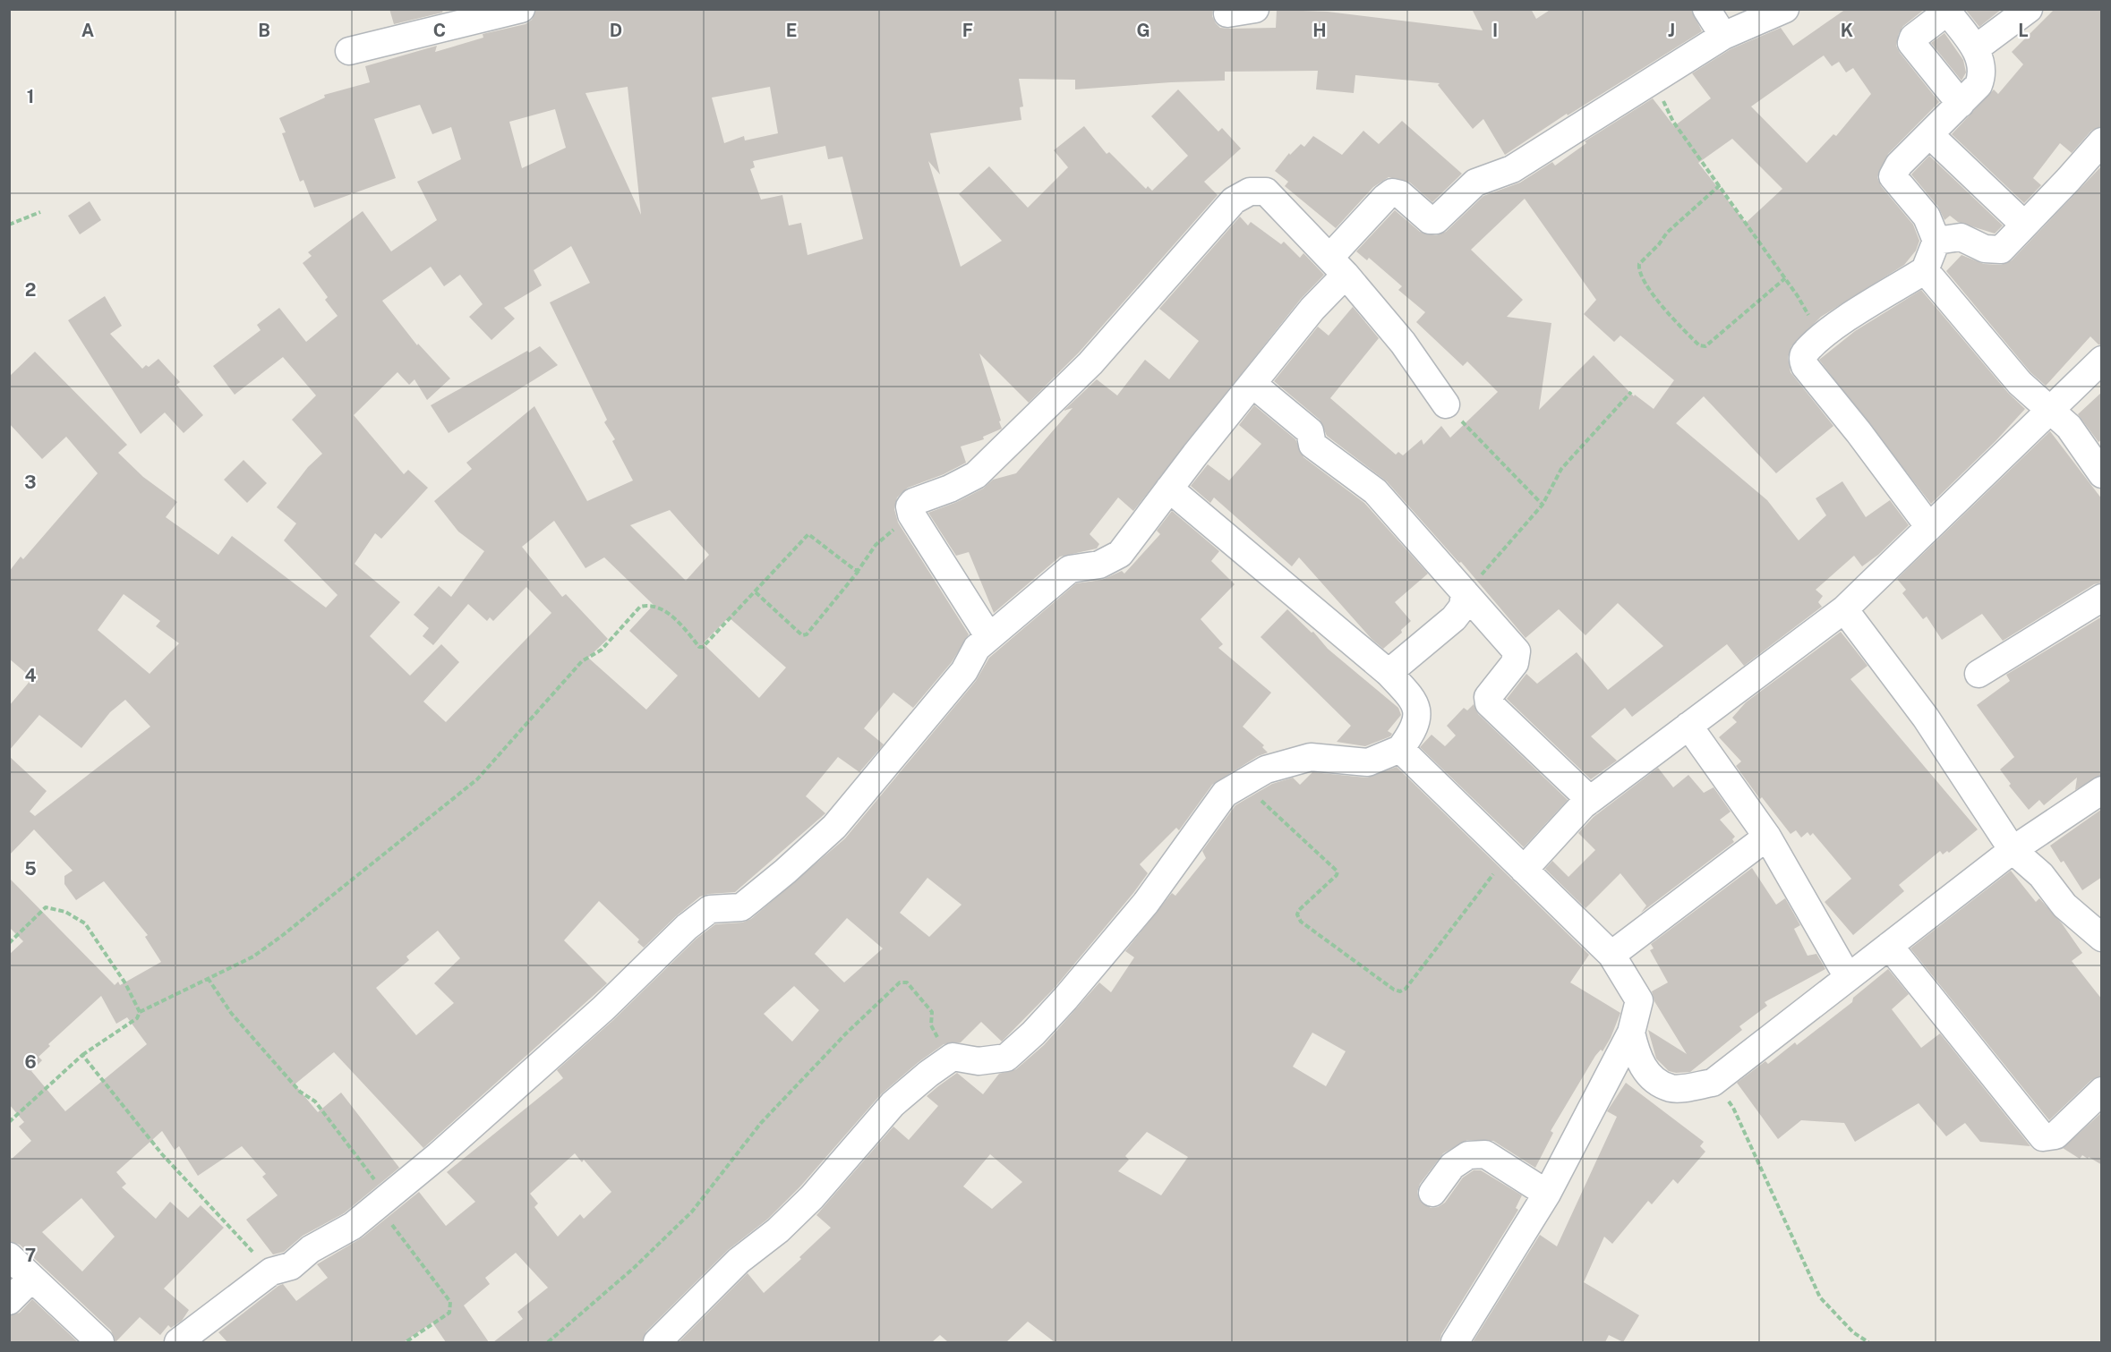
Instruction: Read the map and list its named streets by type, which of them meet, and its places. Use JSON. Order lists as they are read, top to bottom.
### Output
{
  "grid": {
    "columns": [
      "A",
      "B",
      "C",
      "D",
      "E",
      "F",
      "G",
      "H",
      "I",
      "J",
      "K",
      "L"
    ],
    "rows": [
      "1",
      "2",
      "3",
      "4",
      "5",
      "6",
      "7"
    ]
  }
}
